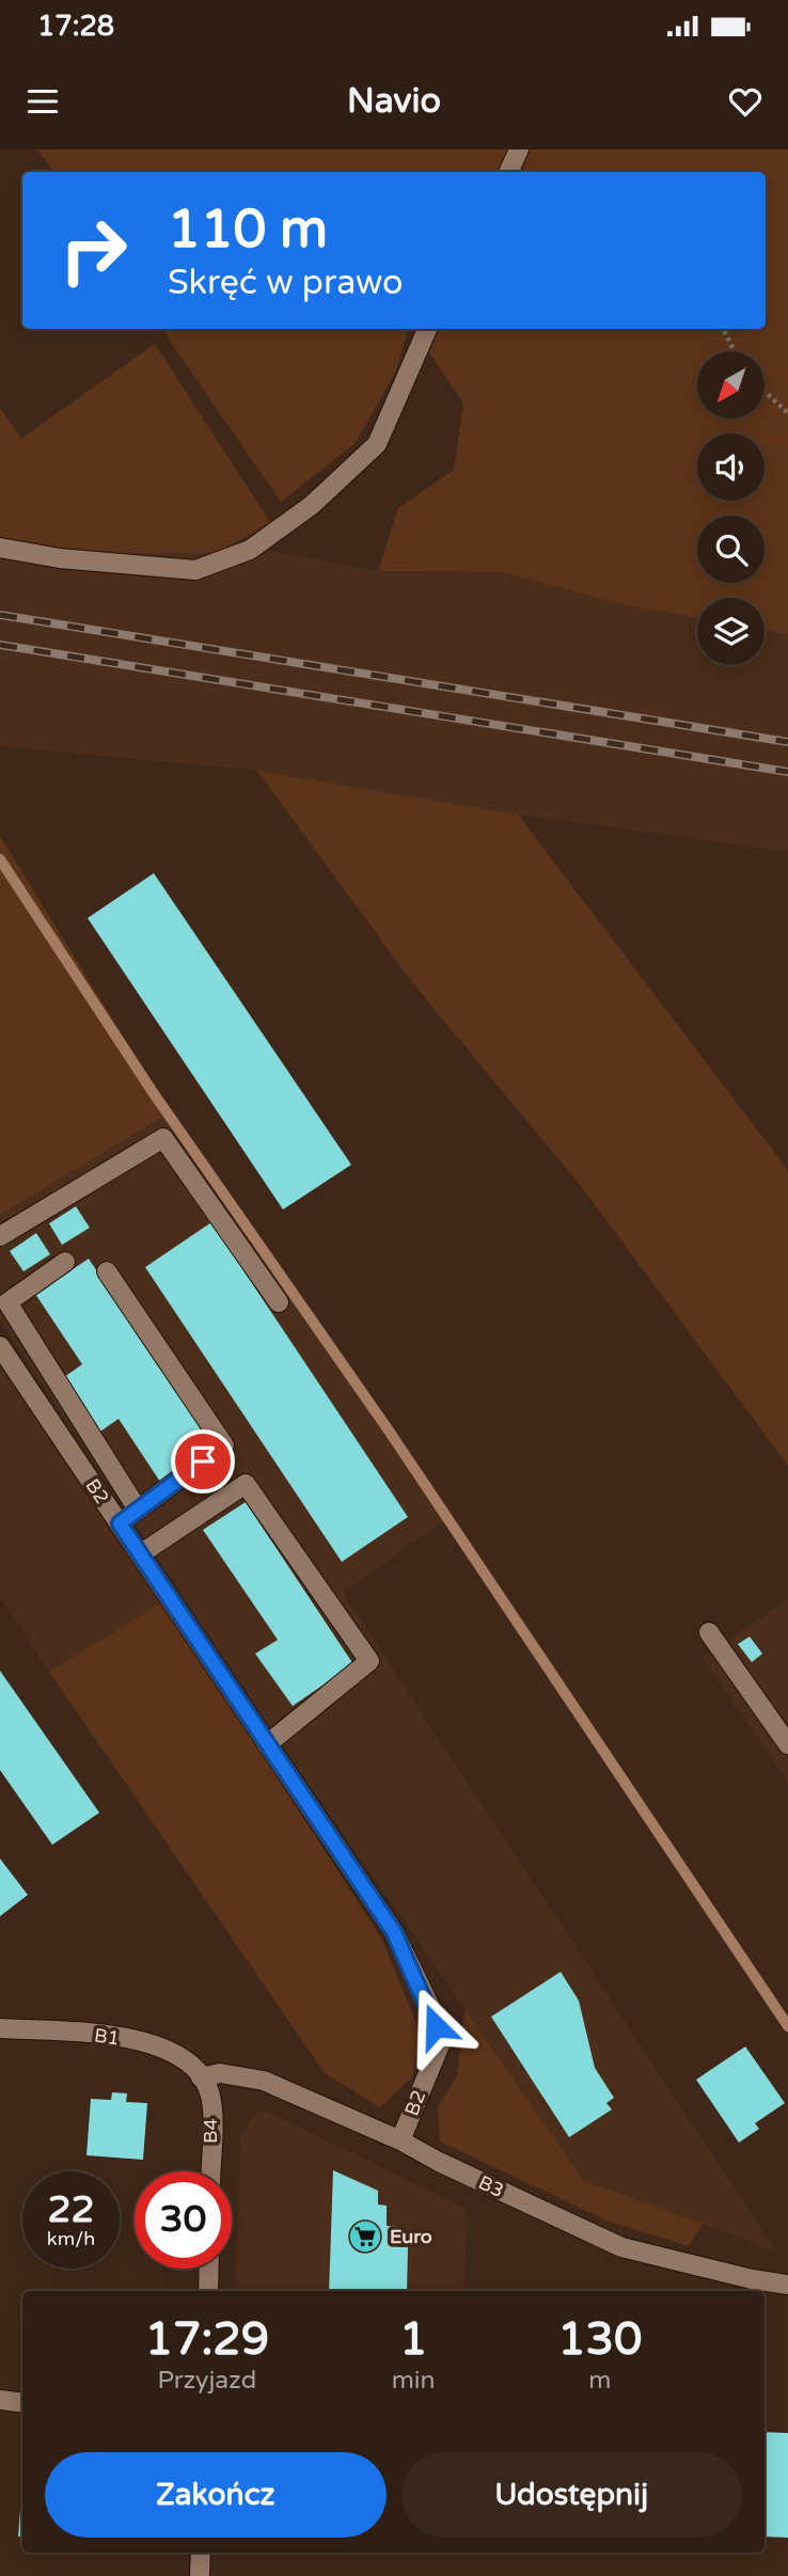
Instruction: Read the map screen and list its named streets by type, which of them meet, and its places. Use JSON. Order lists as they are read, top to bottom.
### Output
{
  "streets": {
    "street": [
      "B2",
      "B1",
      "B4",
      "B3"
    ]
  },
  "crossings": [
    ["B2", "B3"],
    ["B1", "B4"],
    ["B1", "B3"],
    ["B4", "B3"]
  ],
  "places": {
    "supermarket": ["Euro"]
  },
  "north": "bottom left",
  "page": {
    "status": "17:28",
    "header": "Navio",
    "turn": ["110 m", "Skręć w prawo"],
    "speed": "22 km/h",
    "limit": "30",
    "eta": [
      "17:29",
      "Przyjazd",
      "1",
      "min",
      "130",
      "m"
    ],
    "buttons": ["Zakończ", "Udostępnij"]
  }
}
